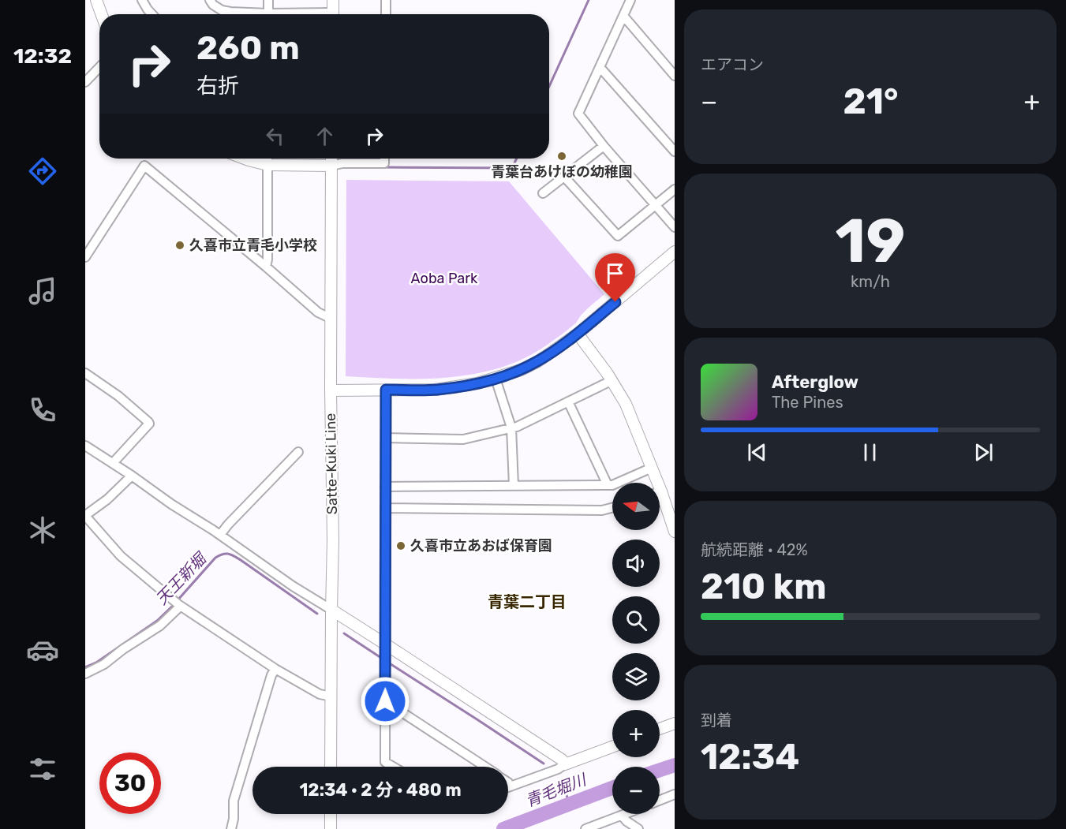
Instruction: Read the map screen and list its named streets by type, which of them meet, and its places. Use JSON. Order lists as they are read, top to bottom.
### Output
{
  "streets": {
    "street": ["Satte-Kuki Line"]
  },
  "districts": ["青葉二丁目"],
  "water": ["天王新堀", "青毛堀川"],
  "parks": ["Aoba Park"],
  "places": ["青葉台あけぼの幼稚園", "久喜市立青毛小学校", "久喜市立あおば保育園"],
  "north": "left",
  "page": {
    "tabs": "12:32",
    "tile": [
      "エアコン",
      ["19", "km/h"],
      ["航続距離 · 42%", "210 km"],
      ["到着", "12:34"]
    ],
    "turn": ["260 m", "右折"],
    "heat": ["−", "21°", "+"],
    "song": ["Afterglow", "The Pines"],
    "map_buttons": ["+", "−"],
    "limit": "30",
    "trip": "12:34 · 2 分 · 480 m"
  }
}
